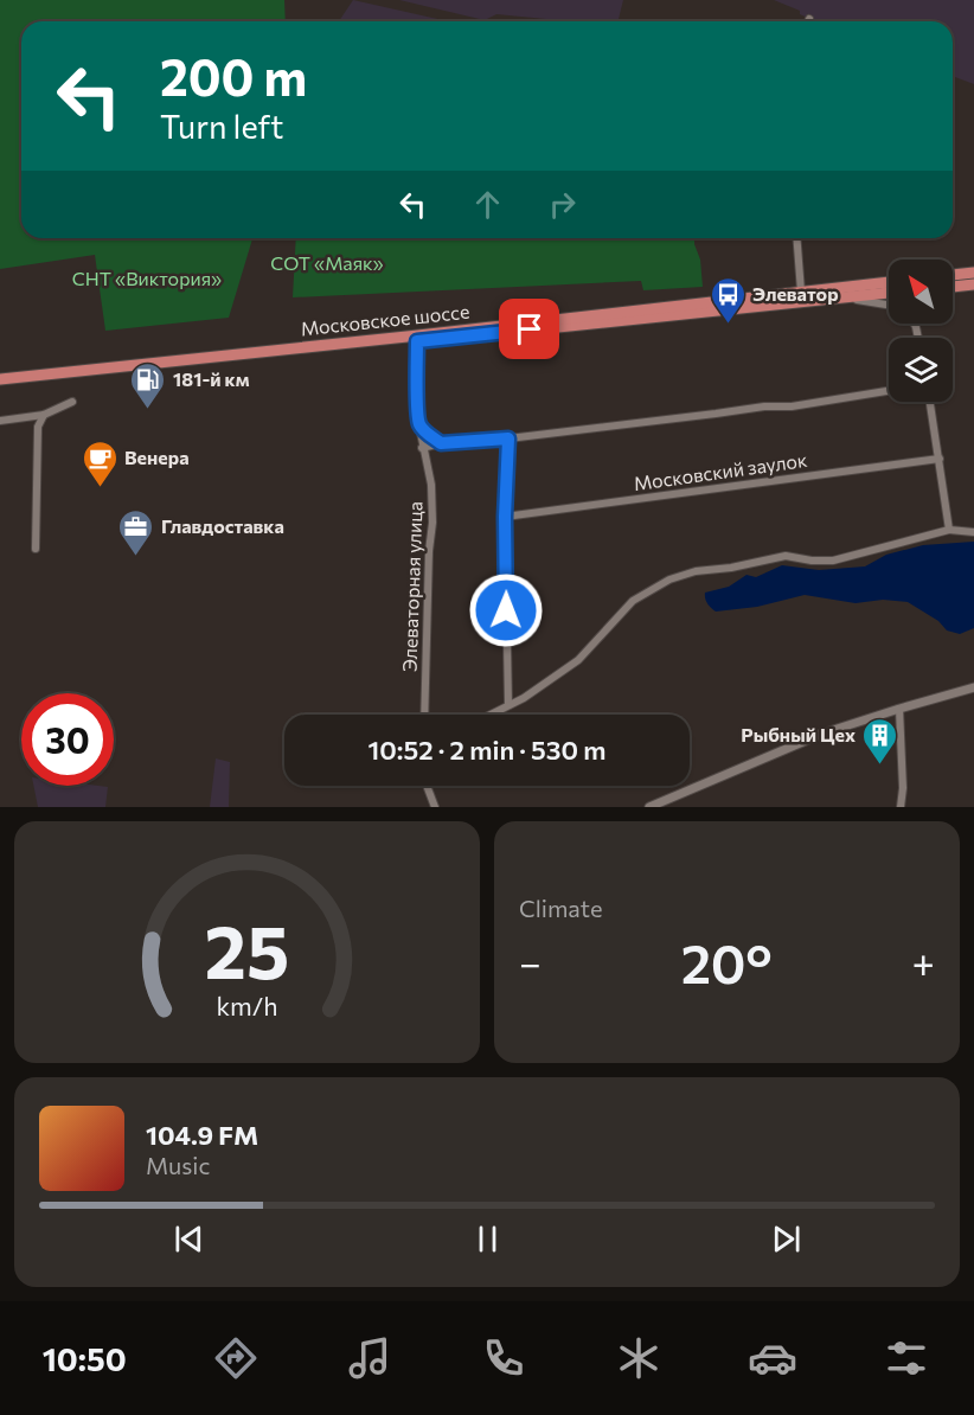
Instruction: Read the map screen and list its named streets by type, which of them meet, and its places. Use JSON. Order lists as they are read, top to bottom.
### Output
{
  "streets": {
    "highway": ["Московское шоссе"],
    "street": ["Московский заулок", "Элеваторная улица"]
  },
  "crossings": [
    ["Московское шоссе", "Элеваторная улица"]
  ],
  "parks": ["СОТ «Маяк»", "СНТ «Виктория»"],
  "places": {
    "bus stop": ["Элеватор"],
    "fuel station": ["181-й км"],
    "cafe": ["Венера"],
    "office": ["Главдоставка"],
    "building": ["Рыбный Цех"]
  },
  "north": "top left",
  "page": {
    "turn": ["200 m", "Turn left"],
    "limit": "30",
    "trip": "10:52 · 2 min · 530 m",
    "tile": "Climate",
    "heat": ["−", "20°", "+"],
    "song": ["104.9 FM", "Music"],
    "tabs": "10:50",
    "gauge": ["25", "km/h"]
  }
}
